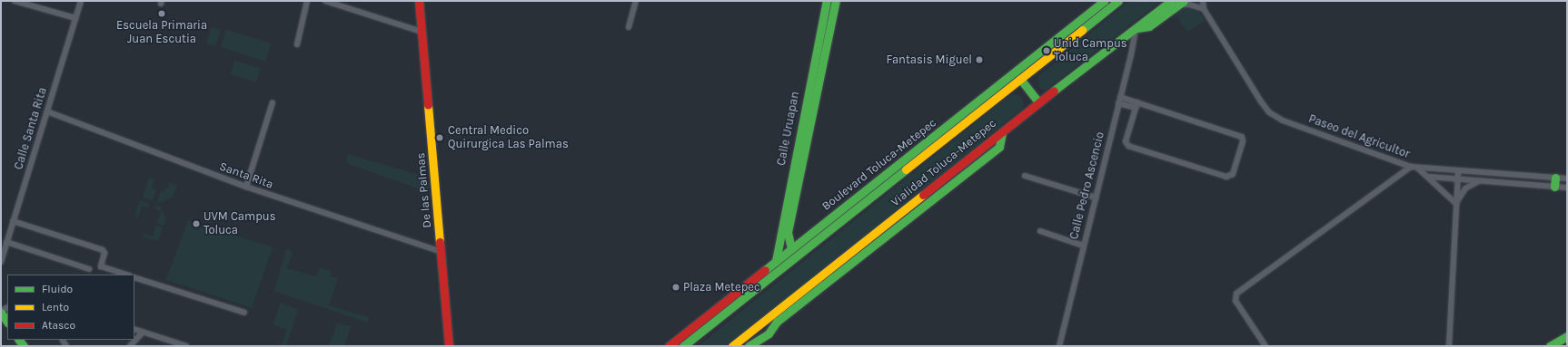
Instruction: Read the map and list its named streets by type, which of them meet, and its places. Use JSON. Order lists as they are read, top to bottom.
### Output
{
  "streets": {
    "main road": [
      "Calle Uruapan",
      "Vialidad Toluca-Metepec",
      "Boulevard Toluca-Metepec",
      "De las Palmas"
    ],
    "street": [
      "Calle Santa Rita",
      "Paseo del Agricultor",
      "Santa Rita",
      "Calle Pedro Ascencio"
    ]
  },
  "crossings": [
    ["Calle Santa Rita", "Santa Rita"],
    ["Calle Uruapan", "Boulevard Toluca-Metepec"],
    ["Vialidad Toluca-Metepec", "Calle Pedro Ascencio"],
    ["Santa Rita", "De las Palmas"]
  ],
  "places": [
    "Escuela Primaria Juan Escutia",
    "Unid Campus Toluca",
    "Fantasis Miguel",
    "Central Medico Quirurgica Las Palmas",
    "UVM Campus Toluca",
    "Plaza Metepec"
  ],
  "legend": ["Fluido", "Lento", "Atasco"]
}
